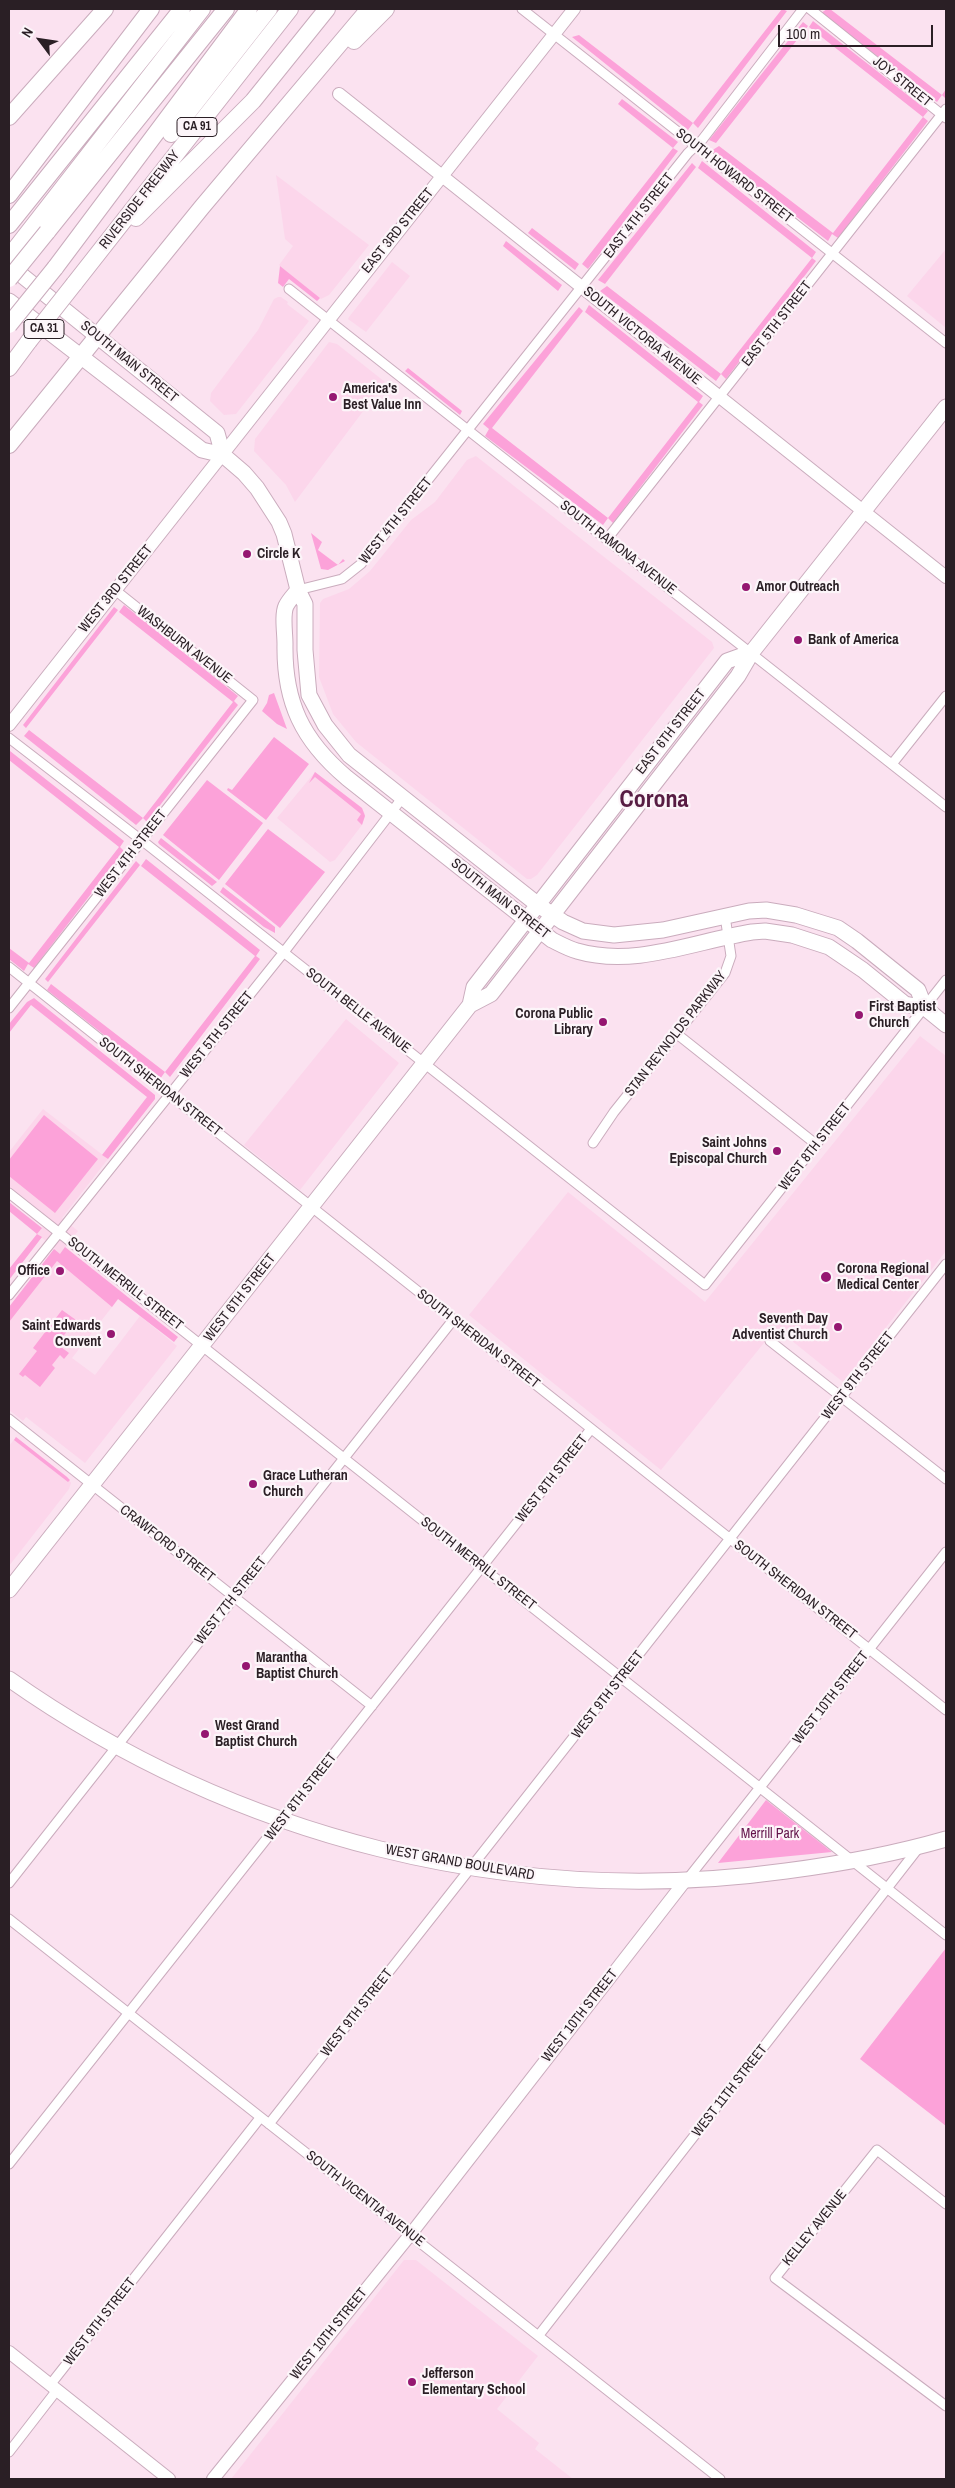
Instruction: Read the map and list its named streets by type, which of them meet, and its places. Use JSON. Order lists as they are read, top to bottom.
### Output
{
  "streets": {
    "highway": ["CA 91", "RIVERSIDE FREEWAY"],
    "main road": [
      "CA 31",
      "SOUTH MAIN STREET",
      "EAST 6TH STREET",
      "WEST 6TH STREET",
      "WEST GRAND BOULEVARD"
    ],
    "street": [
      "JOY STREET",
      "SOUTH HOWARD STREET",
      "EAST 4TH STREET",
      "EAST 3RD STREET",
      "EAST 5TH STREET",
      "SOUTH VICTORIA AVENUE",
      "WEST 4TH STREET",
      "SOUTH RAMONA AVENUE",
      "WEST 3RD STREET",
      "WASHBURN AVENUE",
      "SOUTH BELLE AVENUE",
      "STAN REYNOLDS PARKWAY",
      "WEST 5TH STREET",
      "SOUTH SHERIDAN STREET",
      "WEST 8TH STREET",
      "SOUTH MERRILL STREET",
      "WEST 9TH STREET",
      "CRAWFORD STREET",
      "WEST 7TH STREET",
      "WEST 10TH STREET",
      "WEST 11TH STREET",
      "SOUTH VICENTIA AVENUE",
      "KELLEY AVENUE"
    ]
  },
  "crossings": [
    ["JOY STREET", "EAST 5TH STREET"],
    ["SOUTH HOWARD STREET", "EAST 4TH STREET"],
    ["SOUTH HOWARD STREET", "EAST 3RD STREET"],
    ["SOUTH HOWARD STREET", "EAST 5TH STREET"],
    ["EAST 4TH STREET", "SOUTH VICTORIA AVENUE"],
    ["EAST 4TH STREET", "WEST 4TH STREET"],
    ["EAST 4TH STREET", "SOUTH RAMONA AVENUE"],
    ["EAST 3RD STREET", "SOUTH VICTORIA AVENUE"],
    ["EAST 3RD STREET", "SOUTH RAMONA AVENUE"],
    ["EAST 5TH STREET", "SOUTH VICTORIA AVENUE"],
    ["EAST 5TH STREET", "SOUTH RAMONA AVENUE"],
    ["CA 31", "SOUTH MAIN STREET"],
    ["SOUTH VICTORIA AVENUE", "EAST 6TH STREET"],
    ["SOUTH MAIN STREET", "WEST 4TH STREET"],
    ["SOUTH MAIN STREET", "WEST 3RD STREET"],
    ["SOUTH MAIN STREET", "EAST 6TH STREET"],
    ["SOUTH MAIN STREET", "STAN REYNOLDS PARKWAY"],
    ["SOUTH MAIN STREET", "WEST 5TH STREET"],
    ["SOUTH MAIN STREET", "WEST 8TH STREET"],
    ["SOUTH MAIN STREET", "WEST 6TH STREET"],
    ["WEST 4TH STREET", "SOUTH RAMONA AVENUE"],
    ["WEST 4TH STREET", "WASHBURN AVENUE"],
    ["WEST 4TH STREET", "SOUTH BELLE AVENUE"],
    ["WEST 4TH STREET", "SOUTH SHERIDAN STREET"],
    ["SOUTH RAMONA AVENUE", "EAST 6TH STREET"],
    ["WEST 3RD STREET", "WASHBURN AVENUE"],
    ["EAST 6TH STREET", "WEST 6TH STREET"],
    ["SOUTH BELLE AVENUE", "WEST 5TH STREET"],
    ["SOUTH BELLE AVENUE", "WEST 8TH STREET"],
    ["SOUTH BELLE AVENUE", "WEST 6TH STREET"],
    ["WEST 5TH STREET", "SOUTH SHERIDAN STREET"],
    ["WEST 5TH STREET", "SOUTH MERRILL STREET"],
    ["SOUTH SHERIDAN STREET", "WEST 8TH STREET"],
    ["SOUTH SHERIDAN STREET", "WEST 6TH STREET"],
    ["SOUTH SHERIDAN STREET", "WEST 9TH STREET"],
    ["SOUTH SHERIDAN STREET", "WEST 7TH STREET"],
    ["SOUTH SHERIDAN STREET", "WEST 10TH STREET"],
    ["WEST 8TH STREET", "SOUTH MERRILL STREET"],
    ["WEST 8TH STREET", "CRAWFORD STREET"],
    ["WEST 8TH STREET", "WEST GRAND BOULEVARD"],
    ["WEST 8TH STREET", "SOUTH VICENTIA AVENUE"],
    ["SOUTH MERRILL STREET", "WEST 6TH STREET"],
    ["SOUTH MERRILL STREET", "WEST 9TH STREET"],
    ["SOUTH MERRILL STREET", "WEST 7TH STREET"],
    ["SOUTH MERRILL STREET", "WEST 10TH STREET"],
    ["SOUTH MERRILL STREET", "WEST GRAND BOULEVARD"],
    ["SOUTH MERRILL STREET", "WEST 11TH STREET"],
    ["WEST 6TH STREET", "CRAWFORD STREET"],
    ["WEST 9TH STREET", "WEST GRAND BOULEVARD"],
    ["WEST 9TH STREET", "SOUTH VICENTIA AVENUE"],
    ["CRAWFORD STREET", "WEST 7TH STREET"],
    ["WEST 7TH STREET", "WEST GRAND BOULEVARD"],
    ["WEST 10TH STREET", "WEST GRAND BOULEVARD"],
    ["WEST 10TH STREET", "SOUTH VICENTIA AVENUE"],
    ["WEST GRAND BOULEVARD", "WEST 11TH STREET"],
    ["WEST 11TH STREET", "SOUTH VICENTIA AVENUE"]
  ],
  "districts": ["Corona"],
  "parks": ["Merrill Park"],
  "places": [
    "America's Best Value Inn",
    "Circle K",
    "Amor Outreach",
    "Bank of America",
    "First Baptist Church",
    "Corona Public Library",
    "Saint Johns Episcopal Church",
    "Office",
    "Corona Regional Medical Center",
    "Seventh Day Adventist Church",
    "Saint Edwards Convent",
    "Grace Lutheran Church",
    "Marantha Baptist Church",
    "West Grand Baptist Church",
    "Jefferson Elementary School"
  ],
  "scale_bar": "100 m",
  "north": "top left"
}
